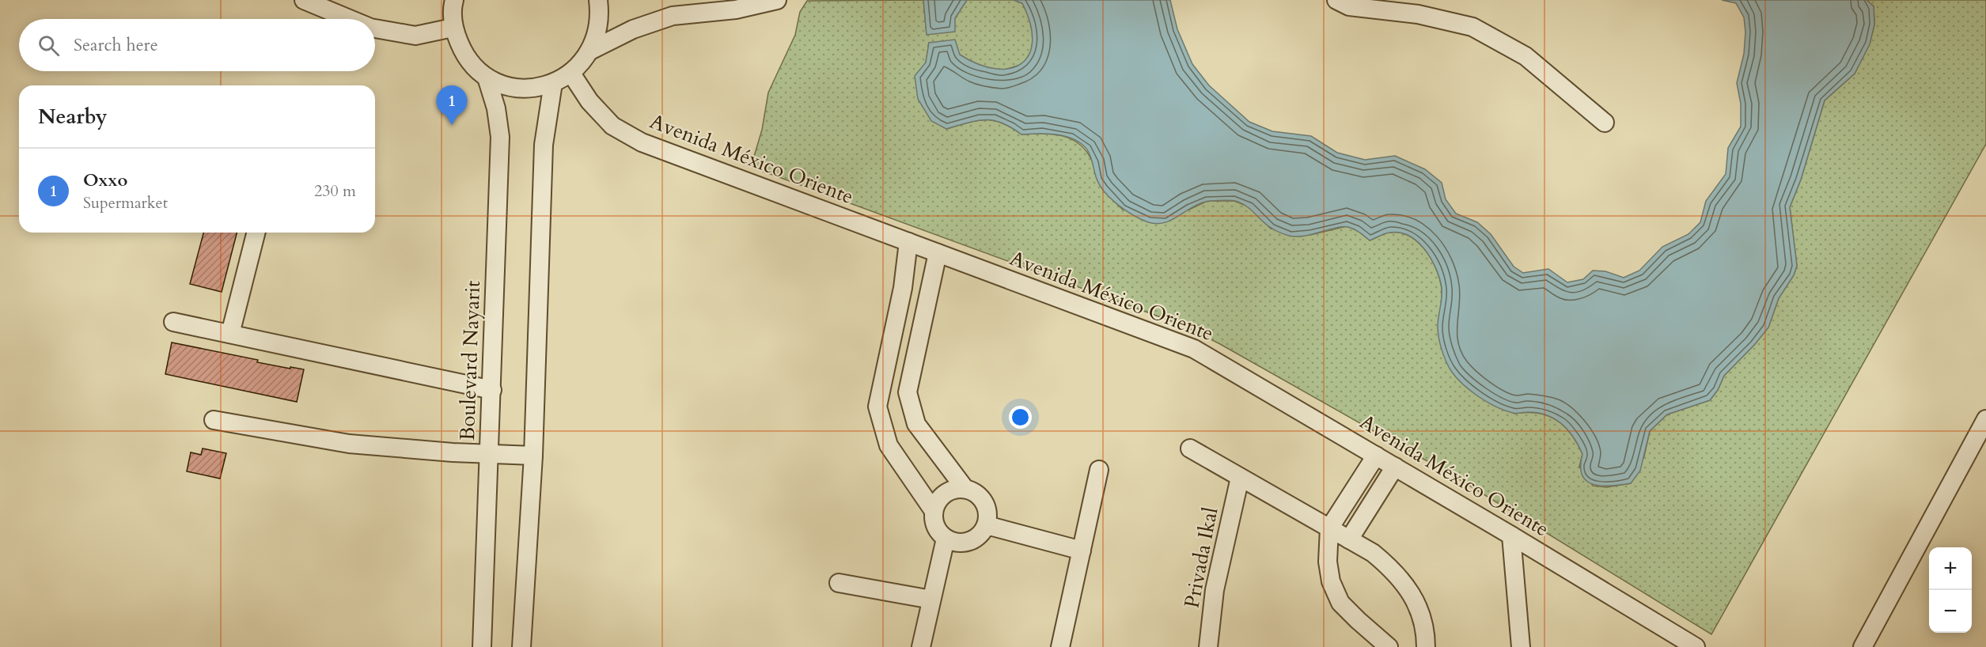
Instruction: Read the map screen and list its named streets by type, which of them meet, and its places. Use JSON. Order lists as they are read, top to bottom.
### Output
{
  "streets": {
    "street": ["Avenida México Oriente", "Boulevard Nayarit", "Privada Ikal"]
  },
  "page": {
    "search": "Search here",
    "pins": "1",
    "heading": "Nearby",
    "list": [
      {
        "mark": "1",
        "name": "Oxxo",
        "note": "Supermarket",
        "value": "230 m"
      }
    ],
    "map_buttons": ["+", "−"]
  }
}
